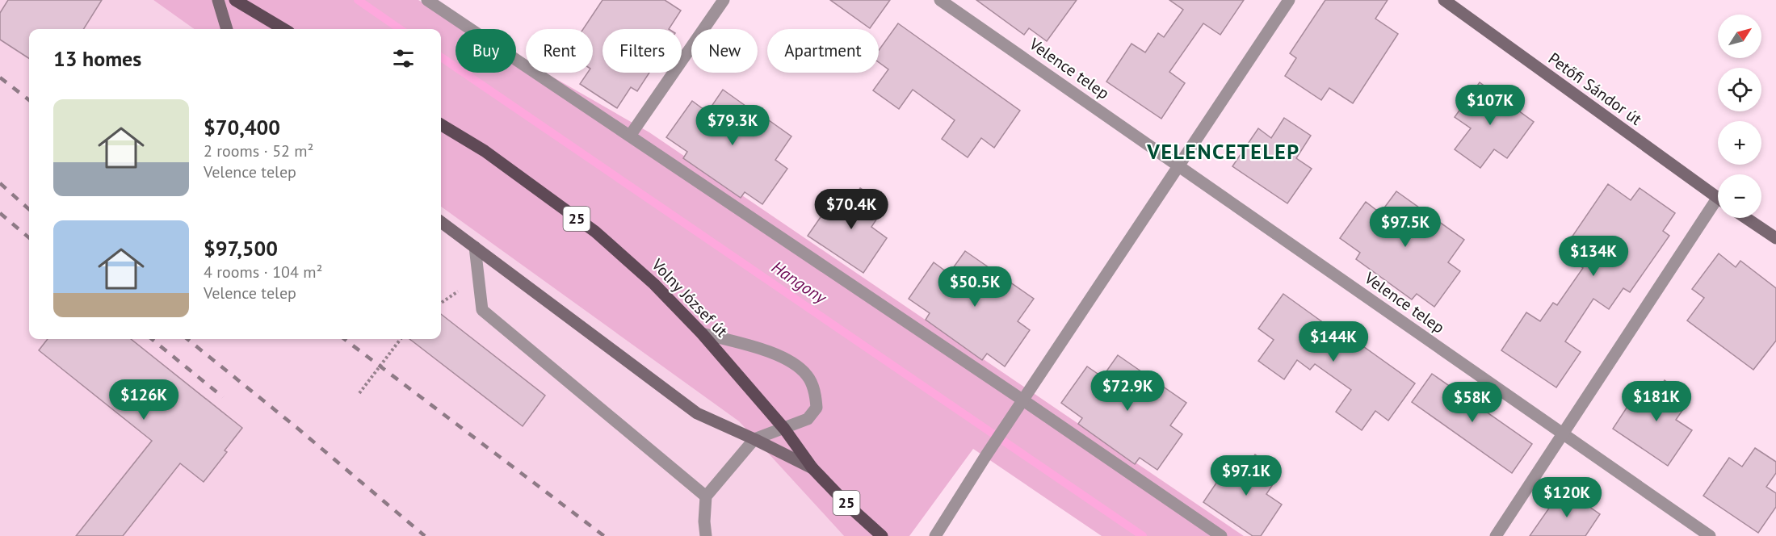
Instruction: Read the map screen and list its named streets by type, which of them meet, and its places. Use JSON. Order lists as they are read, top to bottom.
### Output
{
  "streets": {
    "main road": ["25", "Volny József út"],
    "street": ["Velence telep", "Petőfi Sándor út"]
  },
  "districts": ["VELENCETELEP"],
  "water": ["Hangony"],
  "north": "top right",
  "page": {
    "map_buttons": ["+", "−"],
    "chip": [
      "Buy",
      "Rent",
      "Filters",
      "New",
      "Apartment"
    ],
    "heading": "13 homes",
    "price": [
      "$107K",
      "$79.3K",
      "$70.4K",
      "$97.5K",
      "$134K",
      "$50.5K",
      "$144K",
      "$72.9K",
      "$126K",
      "$181K",
      "$58K",
      "$97.1K",
      "$120K"
    ],
    "list": [
      {
        "name": "$70,400",
        "note": "2 rooms · 52 m² · Velence telep"
      },
      {
        "name": "$97,500",
        "note": "4 rooms · 104 m² · Velence telep"
      }
    ]
  }
}
